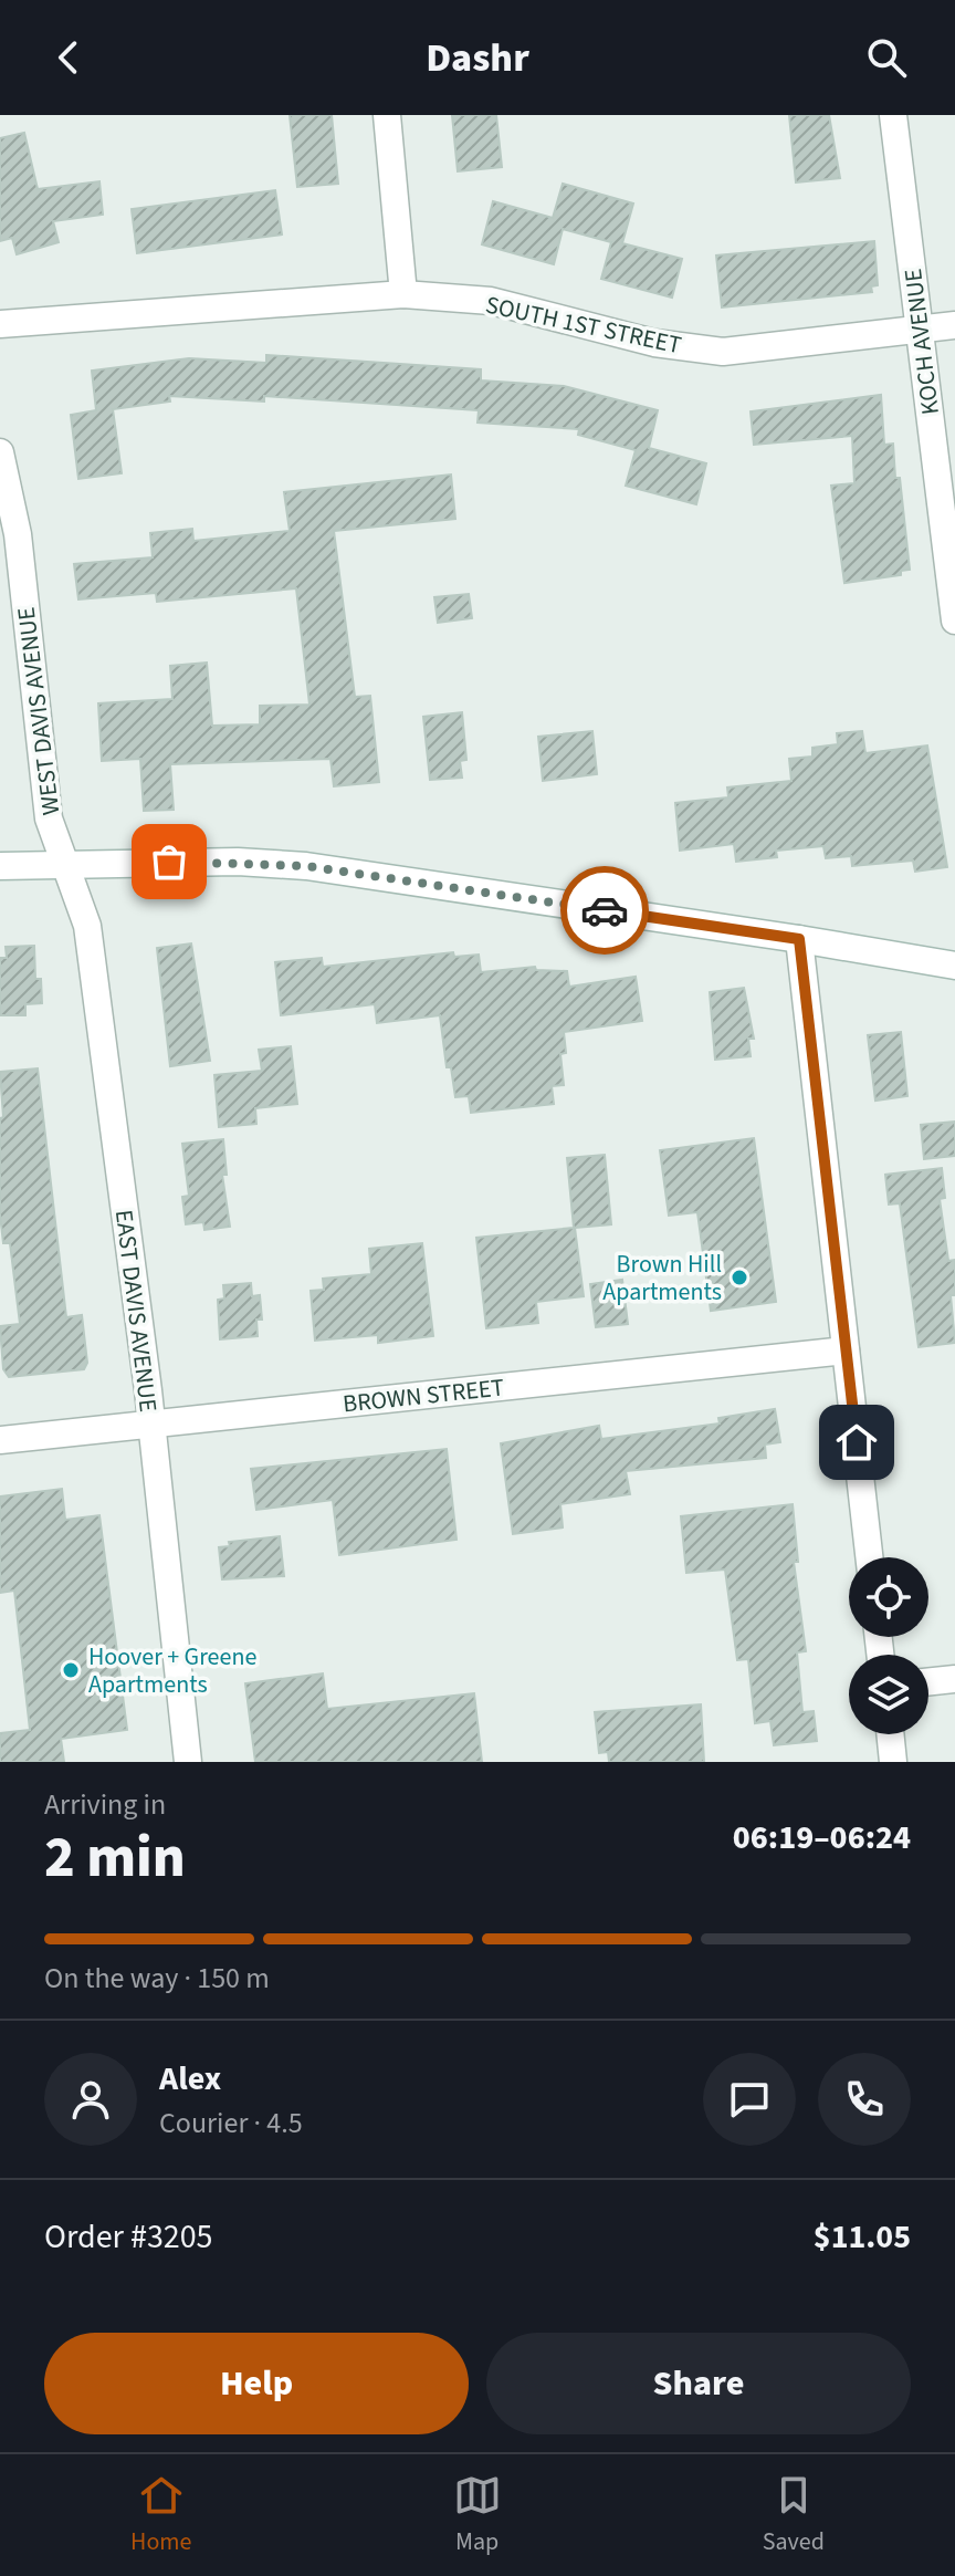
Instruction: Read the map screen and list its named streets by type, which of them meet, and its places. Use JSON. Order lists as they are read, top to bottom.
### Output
{
  "streets": {
    "street": [
      "SOUTH 1ST STREET",
      "KOCH AVENUE",
      "WEST DAVIS AVENUE",
      "EAST DAVIS AVENUE",
      "BROWN STREET"
    ]
  },
  "crossings": [
    ["SOUTH 1ST STREET", "KOCH AVENUE"],
    ["WEST DAVIS AVENUE", "EAST DAVIS AVENUE"],
    ["EAST DAVIS AVENUE", "BROWN STREET"]
  ],
  "places": ["Brown Hill Apartments", "Hoover + Greene Apartments"],
  "page": {
    "header": "Dashr",
    "heading": ["2 min", "Arriving in", "06:19–06:24"],
    "panel": [
      "Alex",
      "Courier · 4.5",
      "Order #3205",
      "$11.05"
    ],
    "bar": "On the way · 150 m",
    "buttons": ["Help", "Share"],
    "tabs": ["Home", "Map", "Saved"]
  }
}
